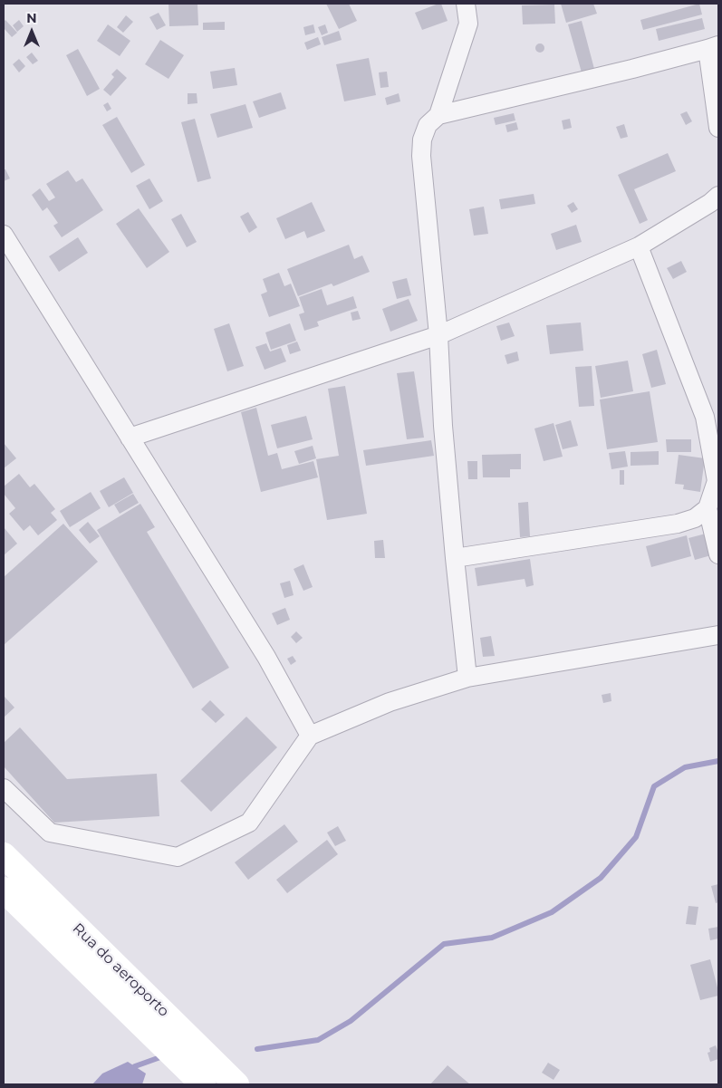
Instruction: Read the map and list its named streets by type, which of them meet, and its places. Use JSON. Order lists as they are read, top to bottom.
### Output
{
  "streets": {
    "main road": ["Rua do aeroporto"]
  },
  "north": "top"
}
